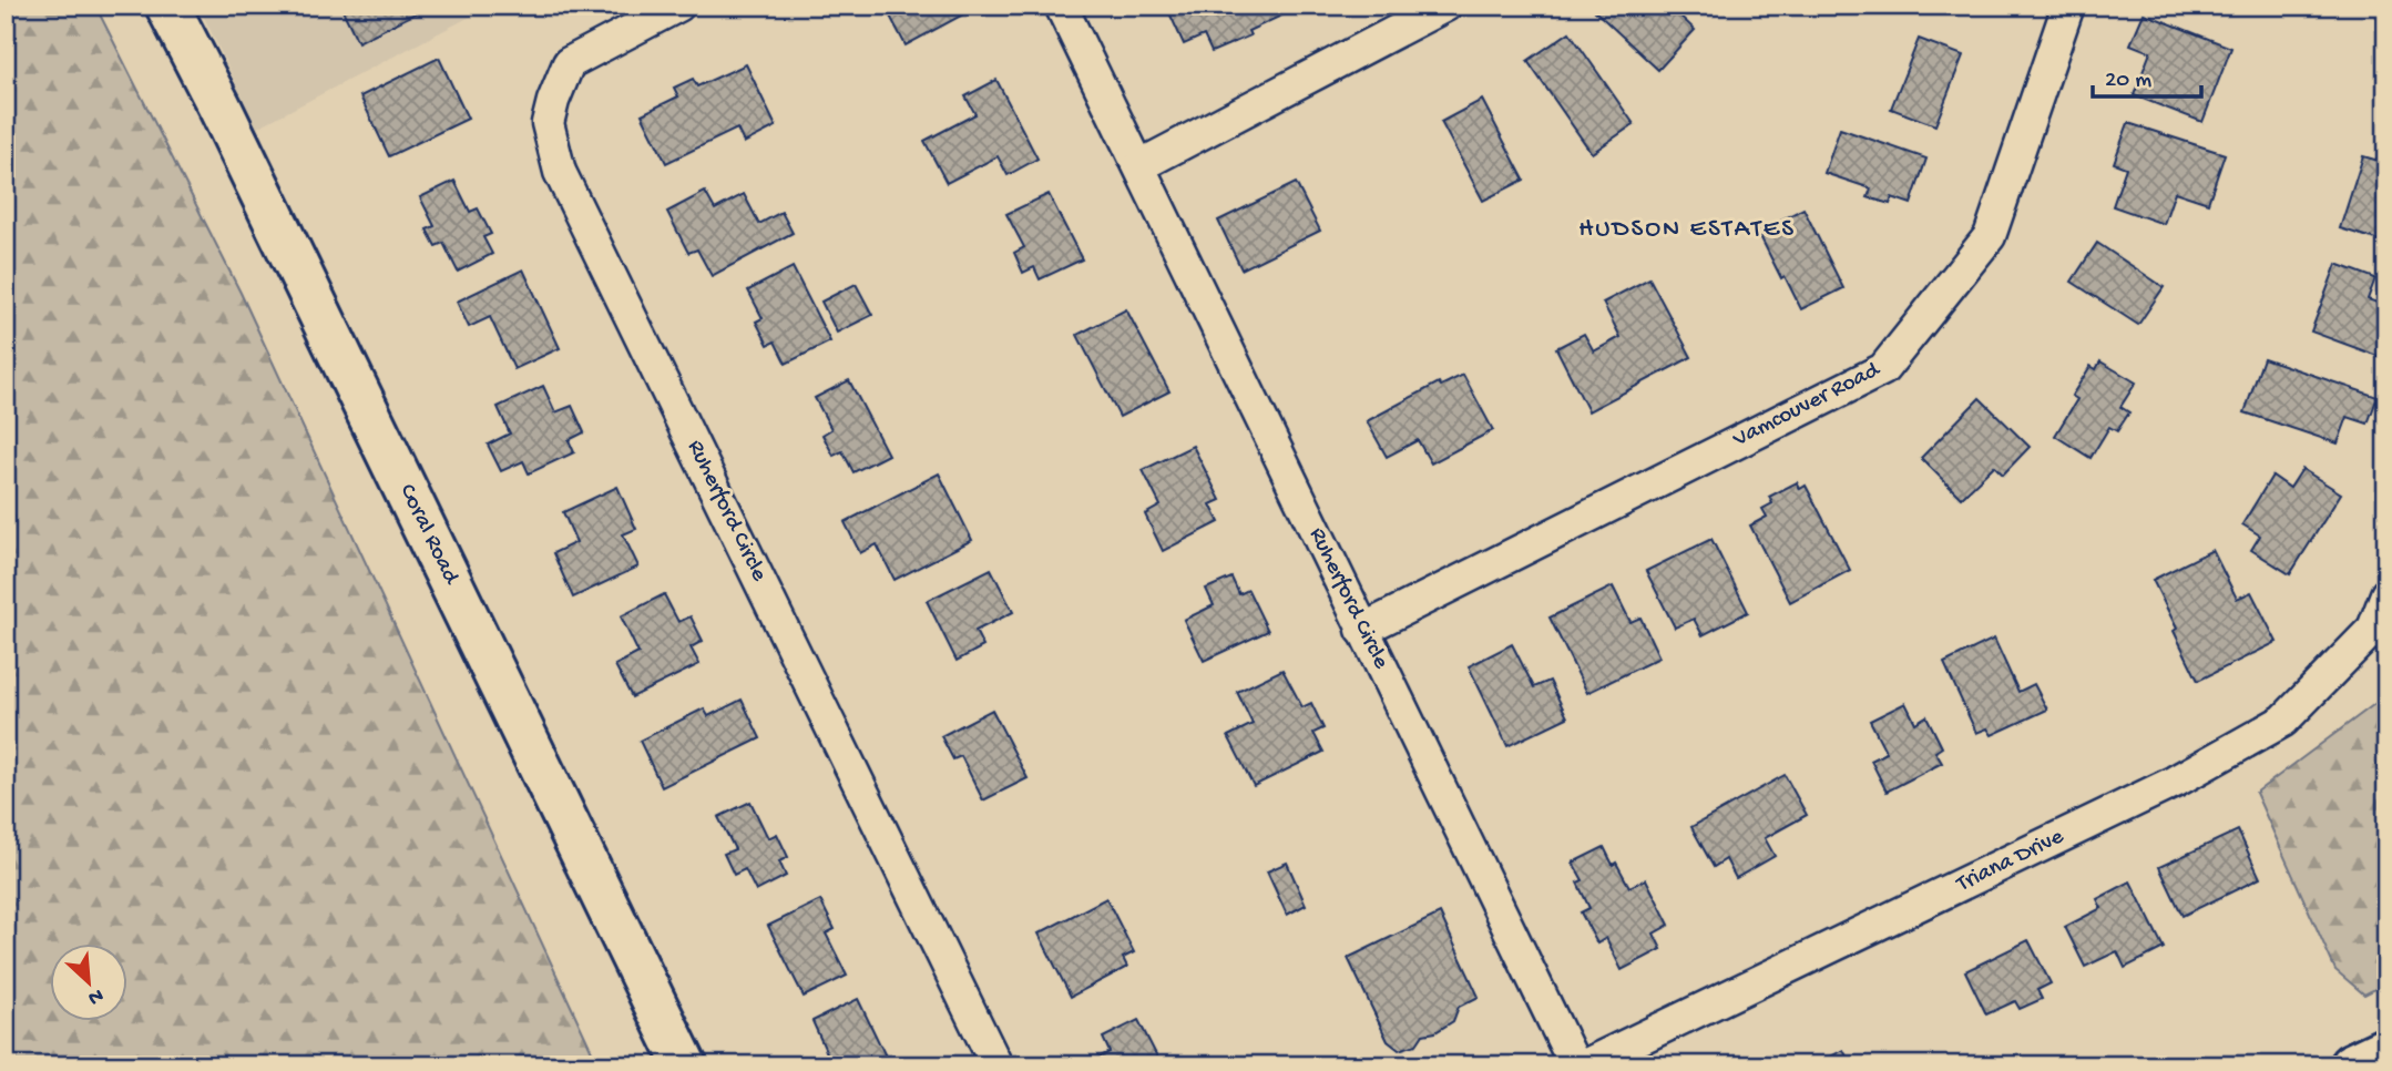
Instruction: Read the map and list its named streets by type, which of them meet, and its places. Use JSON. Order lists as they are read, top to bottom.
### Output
{
  "streets": {
    "main road": ["Coral Road"],
    "street": ["Vamcouver Road", "Ruherford Circle", "Triana Drive"]
  },
  "crossings": [
    ["Vamcouver Road", "Ruherford Circle"]
  ],
  "districts": ["HUDSON ESTATES"],
  "scale_bar": "20 m",
  "north": "bottom right"
}
